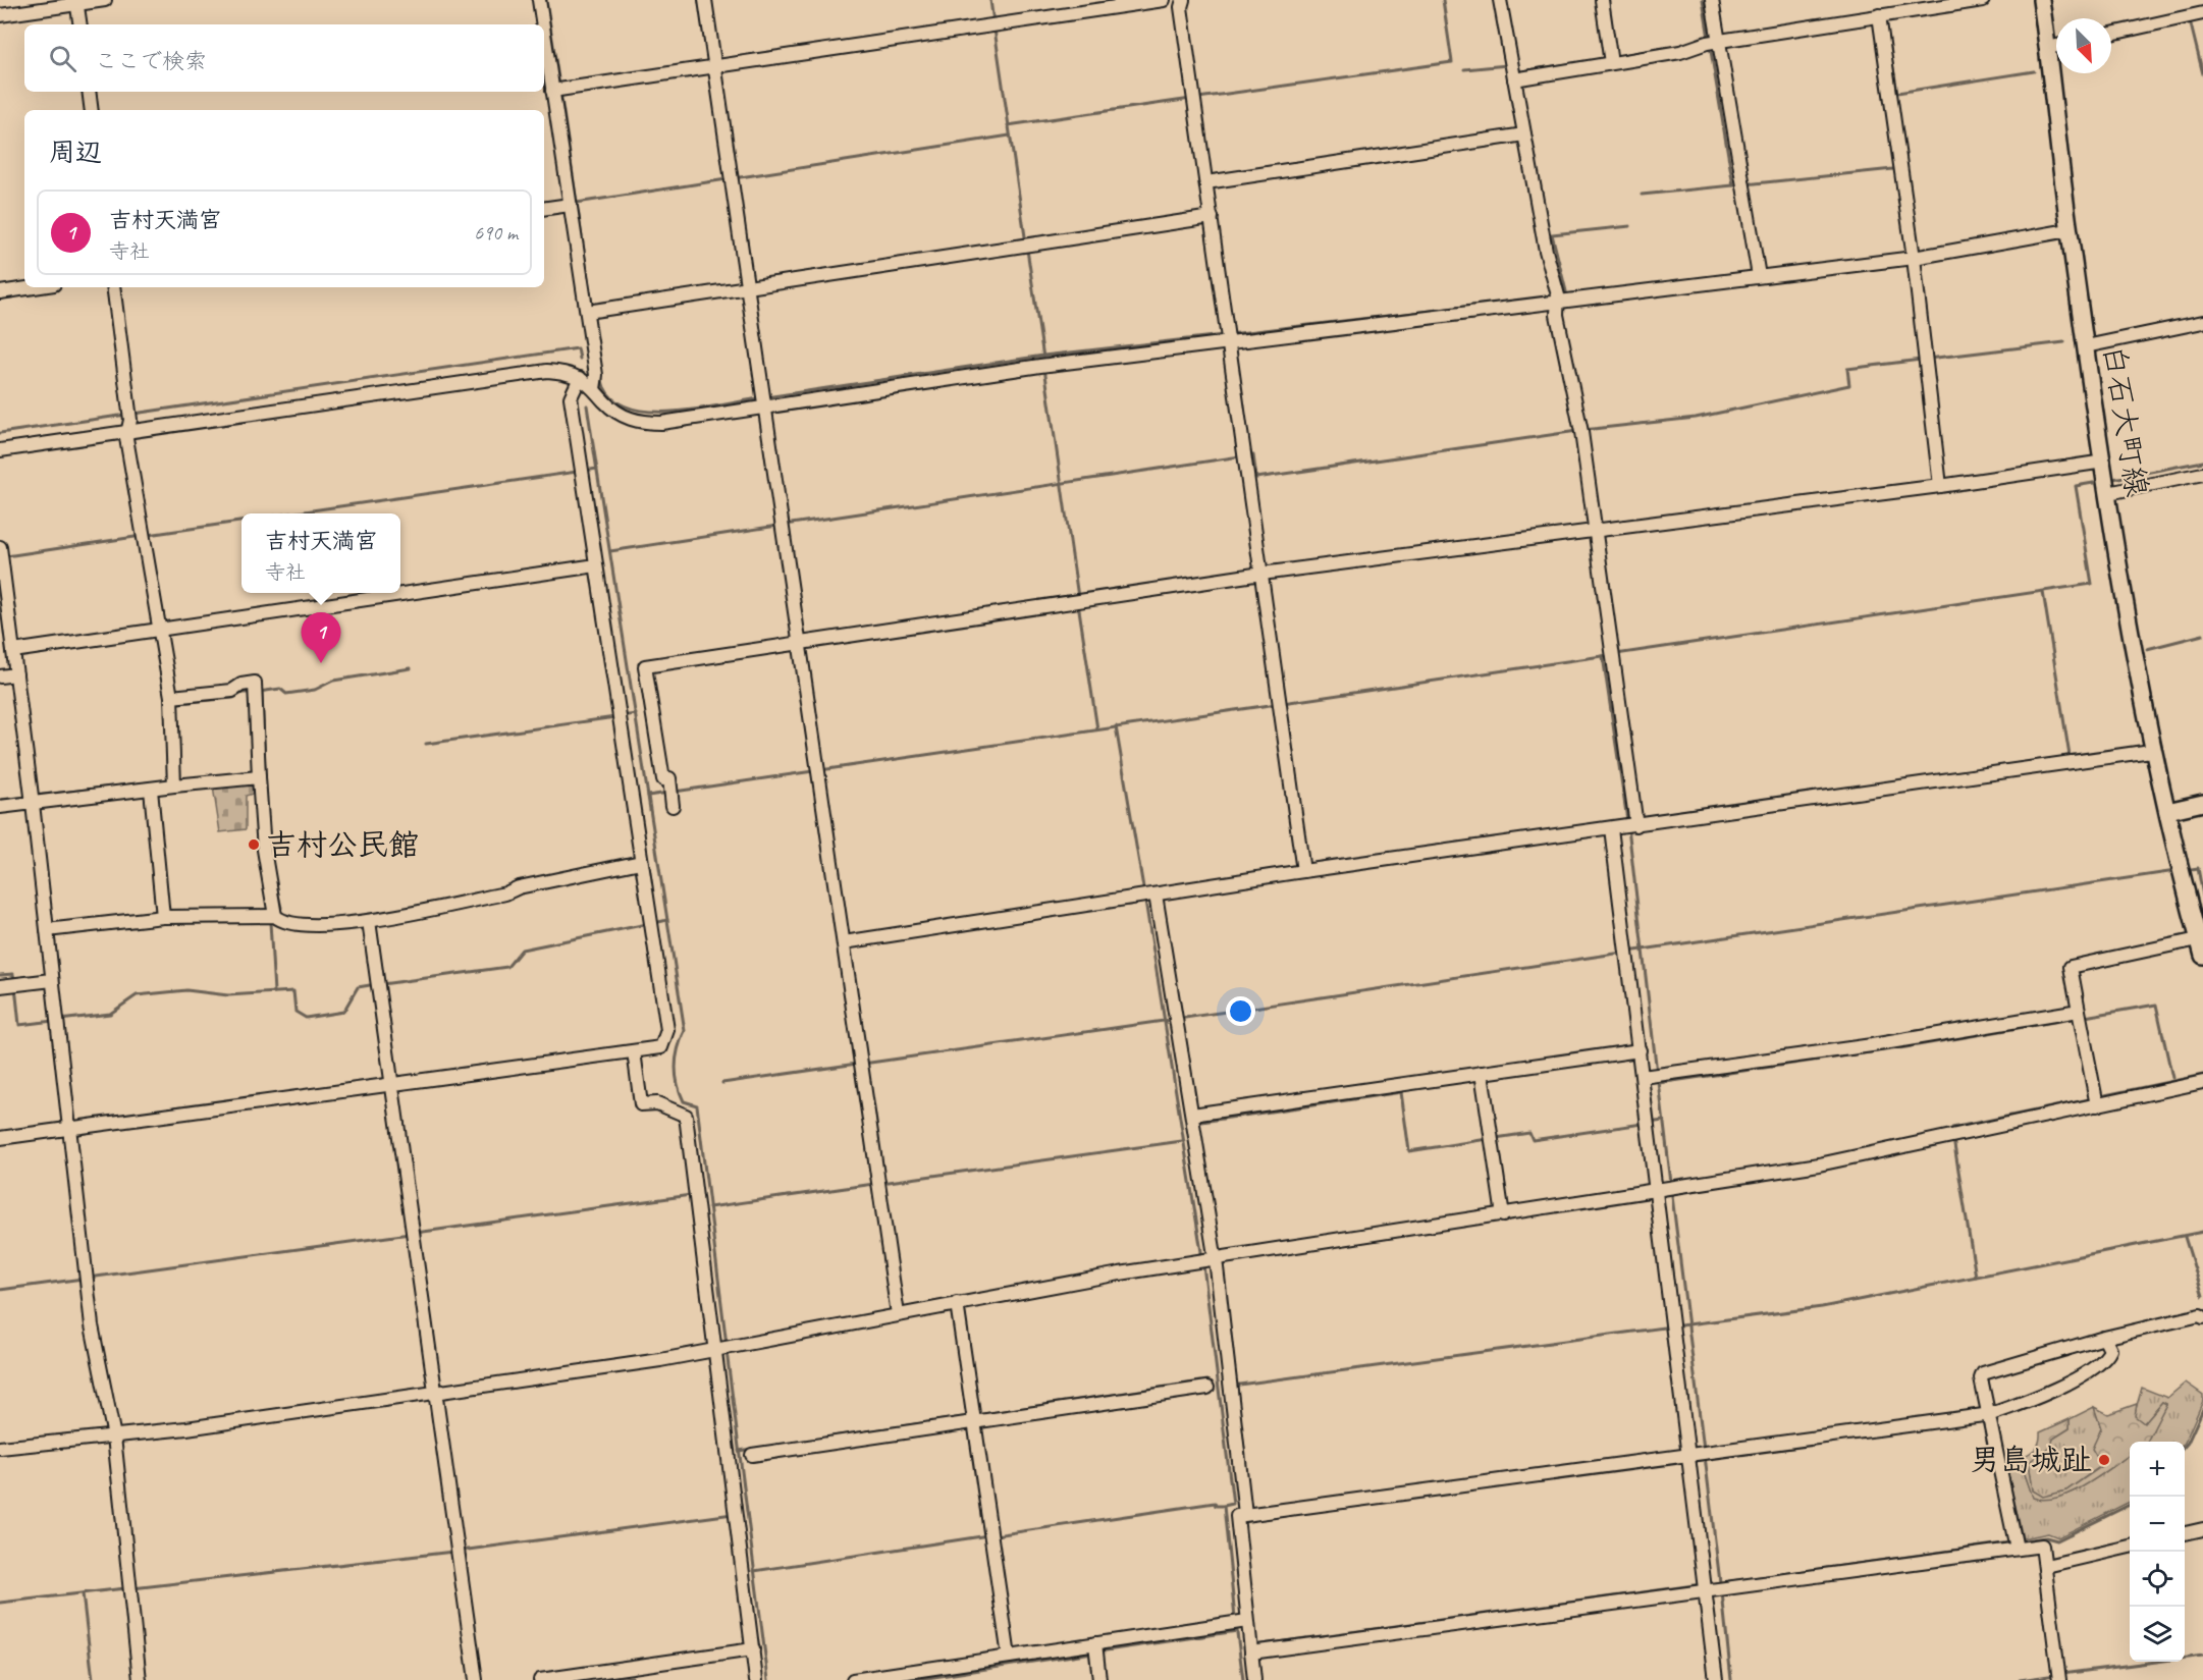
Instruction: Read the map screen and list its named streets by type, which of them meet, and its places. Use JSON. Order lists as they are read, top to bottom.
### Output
{
  "streets": {
    "main road": ["白石大町線"]
  },
  "places": ["吉村公民館", "男島城趾"],
  "north": "bottom right",
  "page": {
    "search": "ここで検索",
    "heading": "周辺",
    "list": [
      {
        "mark": "1",
        "name": "吉村天満宮",
        "note": "寺社",
        "value": "690 m"
      }
    ],
    "popup": ["吉村天満宮", "寺社"],
    "pins": "1",
    "map_buttons": ["+", "−"]
  }
}
